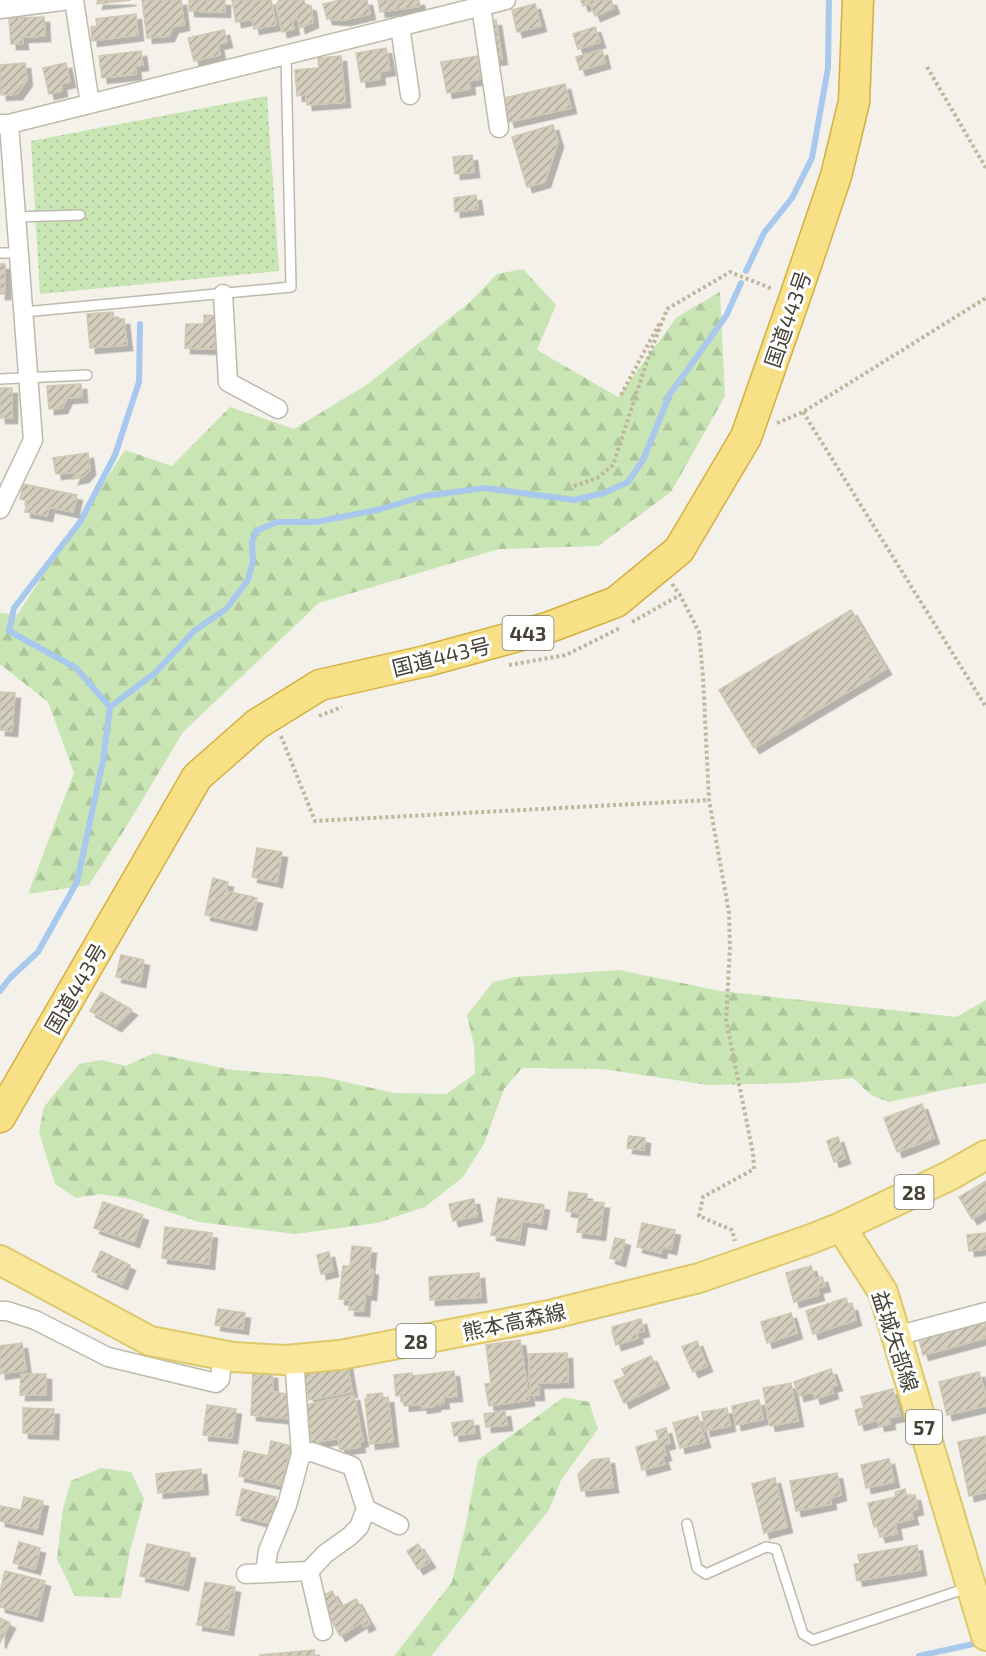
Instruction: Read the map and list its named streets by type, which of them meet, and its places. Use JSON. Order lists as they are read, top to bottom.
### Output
{
  "streets": {
    "highway": ["国道443号", "443"],
    "main road": [
      "28",
      "熊本高森線",
      "益城矢部線",
      "57"
    ]
  },
  "crossings": [
    ["熊本高森線", "益城矢部線"]
  ]
}
